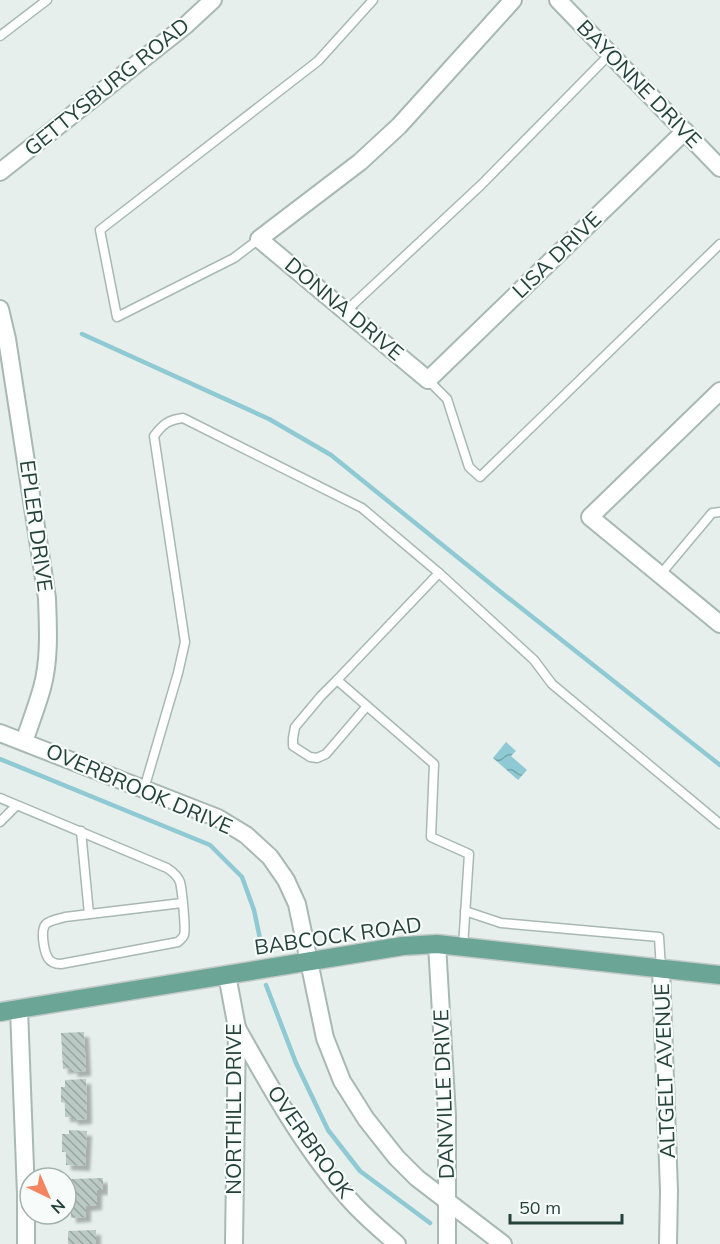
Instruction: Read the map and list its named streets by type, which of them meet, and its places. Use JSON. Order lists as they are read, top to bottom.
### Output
{
  "streets": {
    "main road": ["BABCOCK ROAD"],
    "street": [
      "BAYONNE DRIVE",
      "GETTYSBURG ROAD",
      "LISA DRIVE",
      "DONNA DRIVE",
      "EPLER DRIVE",
      "OVERBROOK DRIVE",
      "ALTGELT AVENUE",
      "DANVILLE DRIVE",
      "NORTHILL DRIVE",
      "OVERBROOK"
    ]
  },
  "crossings": [
    ["BAYONNE DRIVE", "LISA DRIVE"],
    ["LISA DRIVE", "DONNA DRIVE"],
    ["EPLER DRIVE", "OVERBROOK DRIVE"],
    ["OVERBROOK DRIVE", "BABCOCK ROAD"],
    ["OVERBROOK DRIVE", "DANVILLE DRIVE"],
    ["BABCOCK ROAD", "ALTGELT AVENUE"],
    ["BABCOCK ROAD", "DANVILLE DRIVE"],
    ["BABCOCK ROAD", "NORTHILL DRIVE"],
    ["NORTHILL DRIVE", "OVERBROOK"]
  ],
  "scale_bar": "50 m",
  "north": "bottom right"
}
